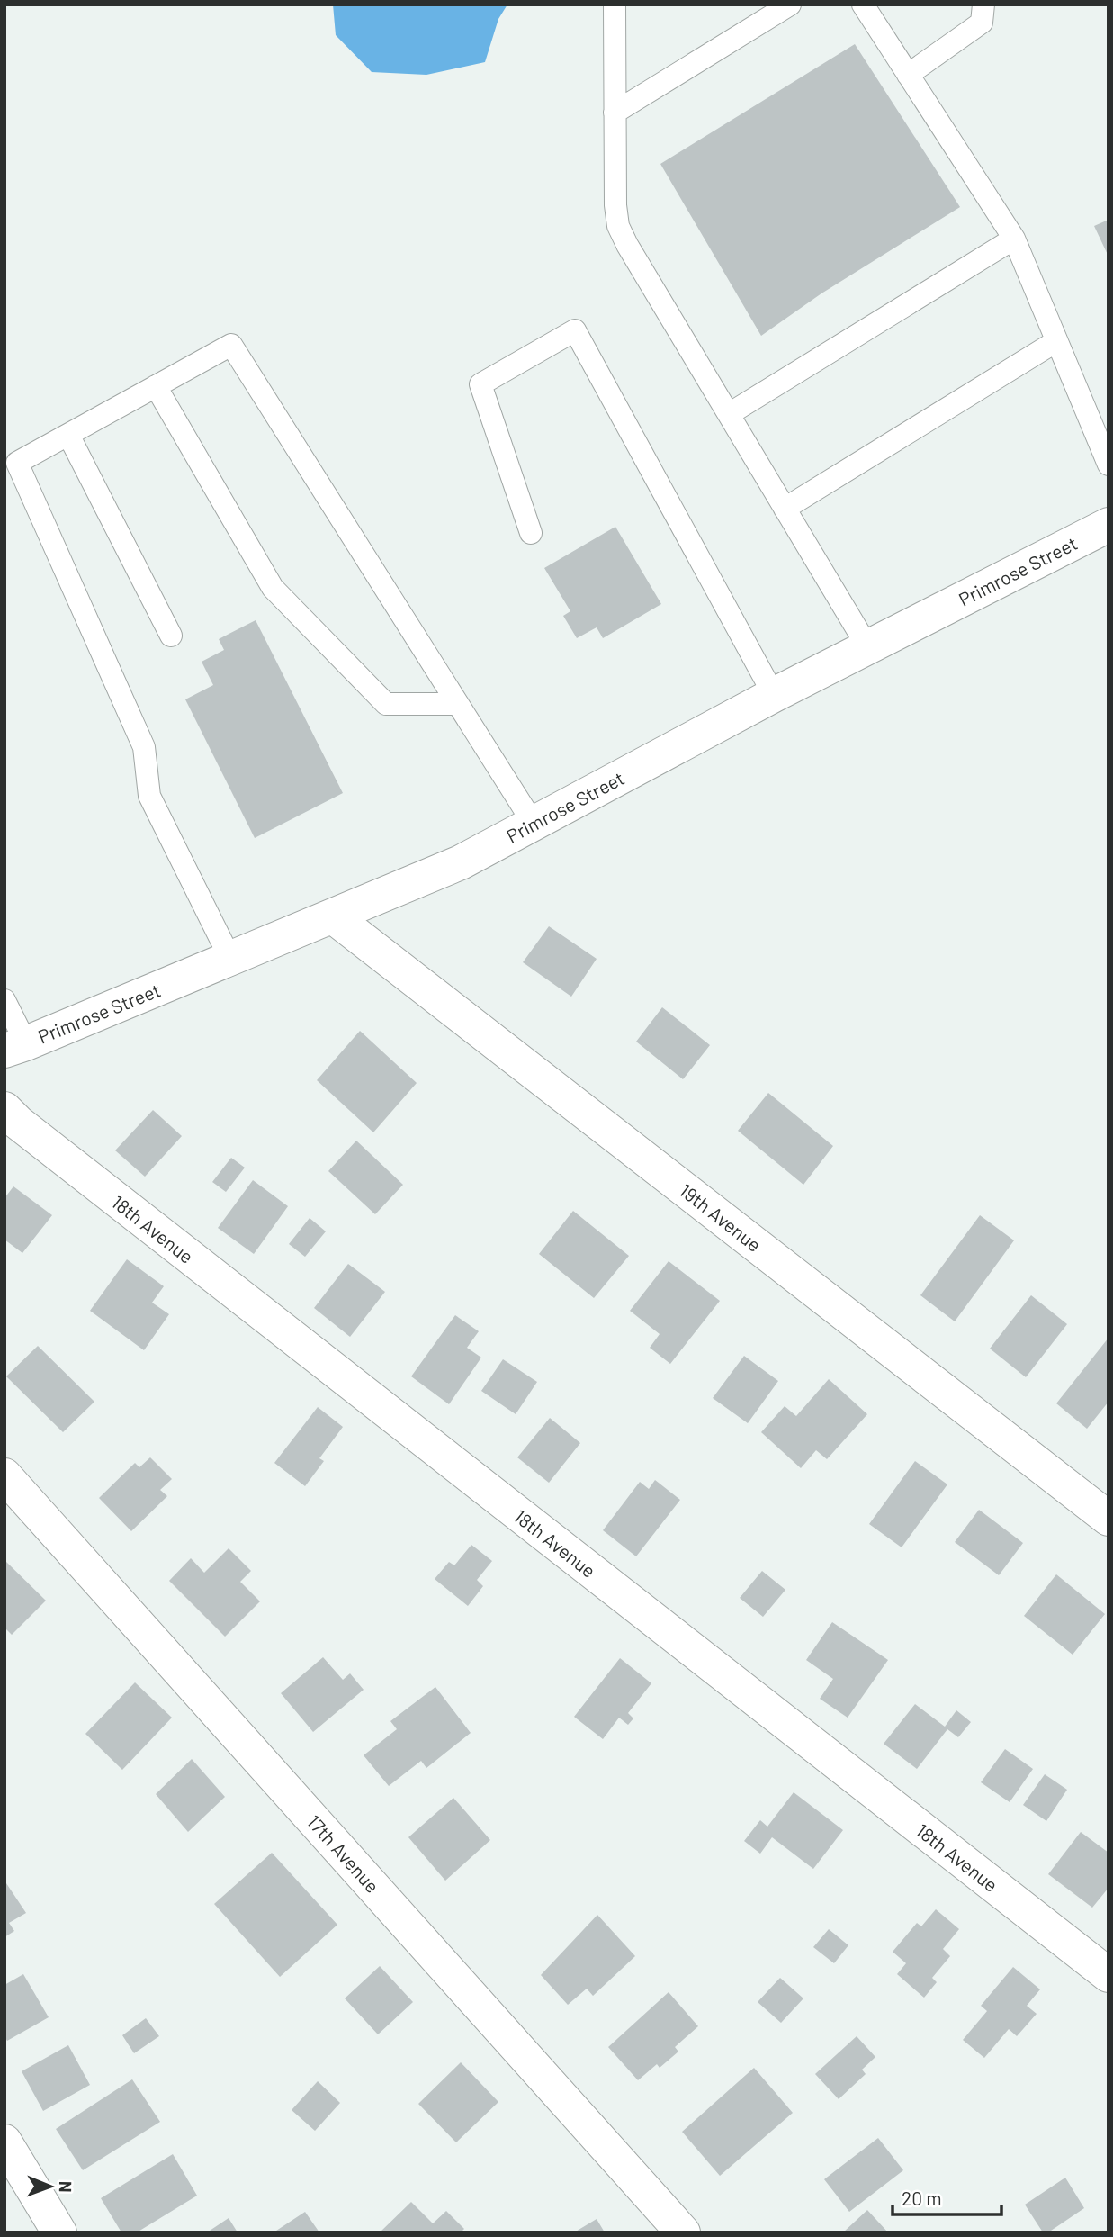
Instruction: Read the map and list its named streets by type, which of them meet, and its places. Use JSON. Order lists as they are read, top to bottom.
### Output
{
  "streets": {
    "street": [
      "Primrose Street",
      "19th Avenue",
      "18th Avenue",
      "17th Avenue"
    ]
  },
  "crossings": [
    ["Primrose Street", "19th Avenue"]
  ],
  "scale_bar": "20 m",
  "north": "right"
}
